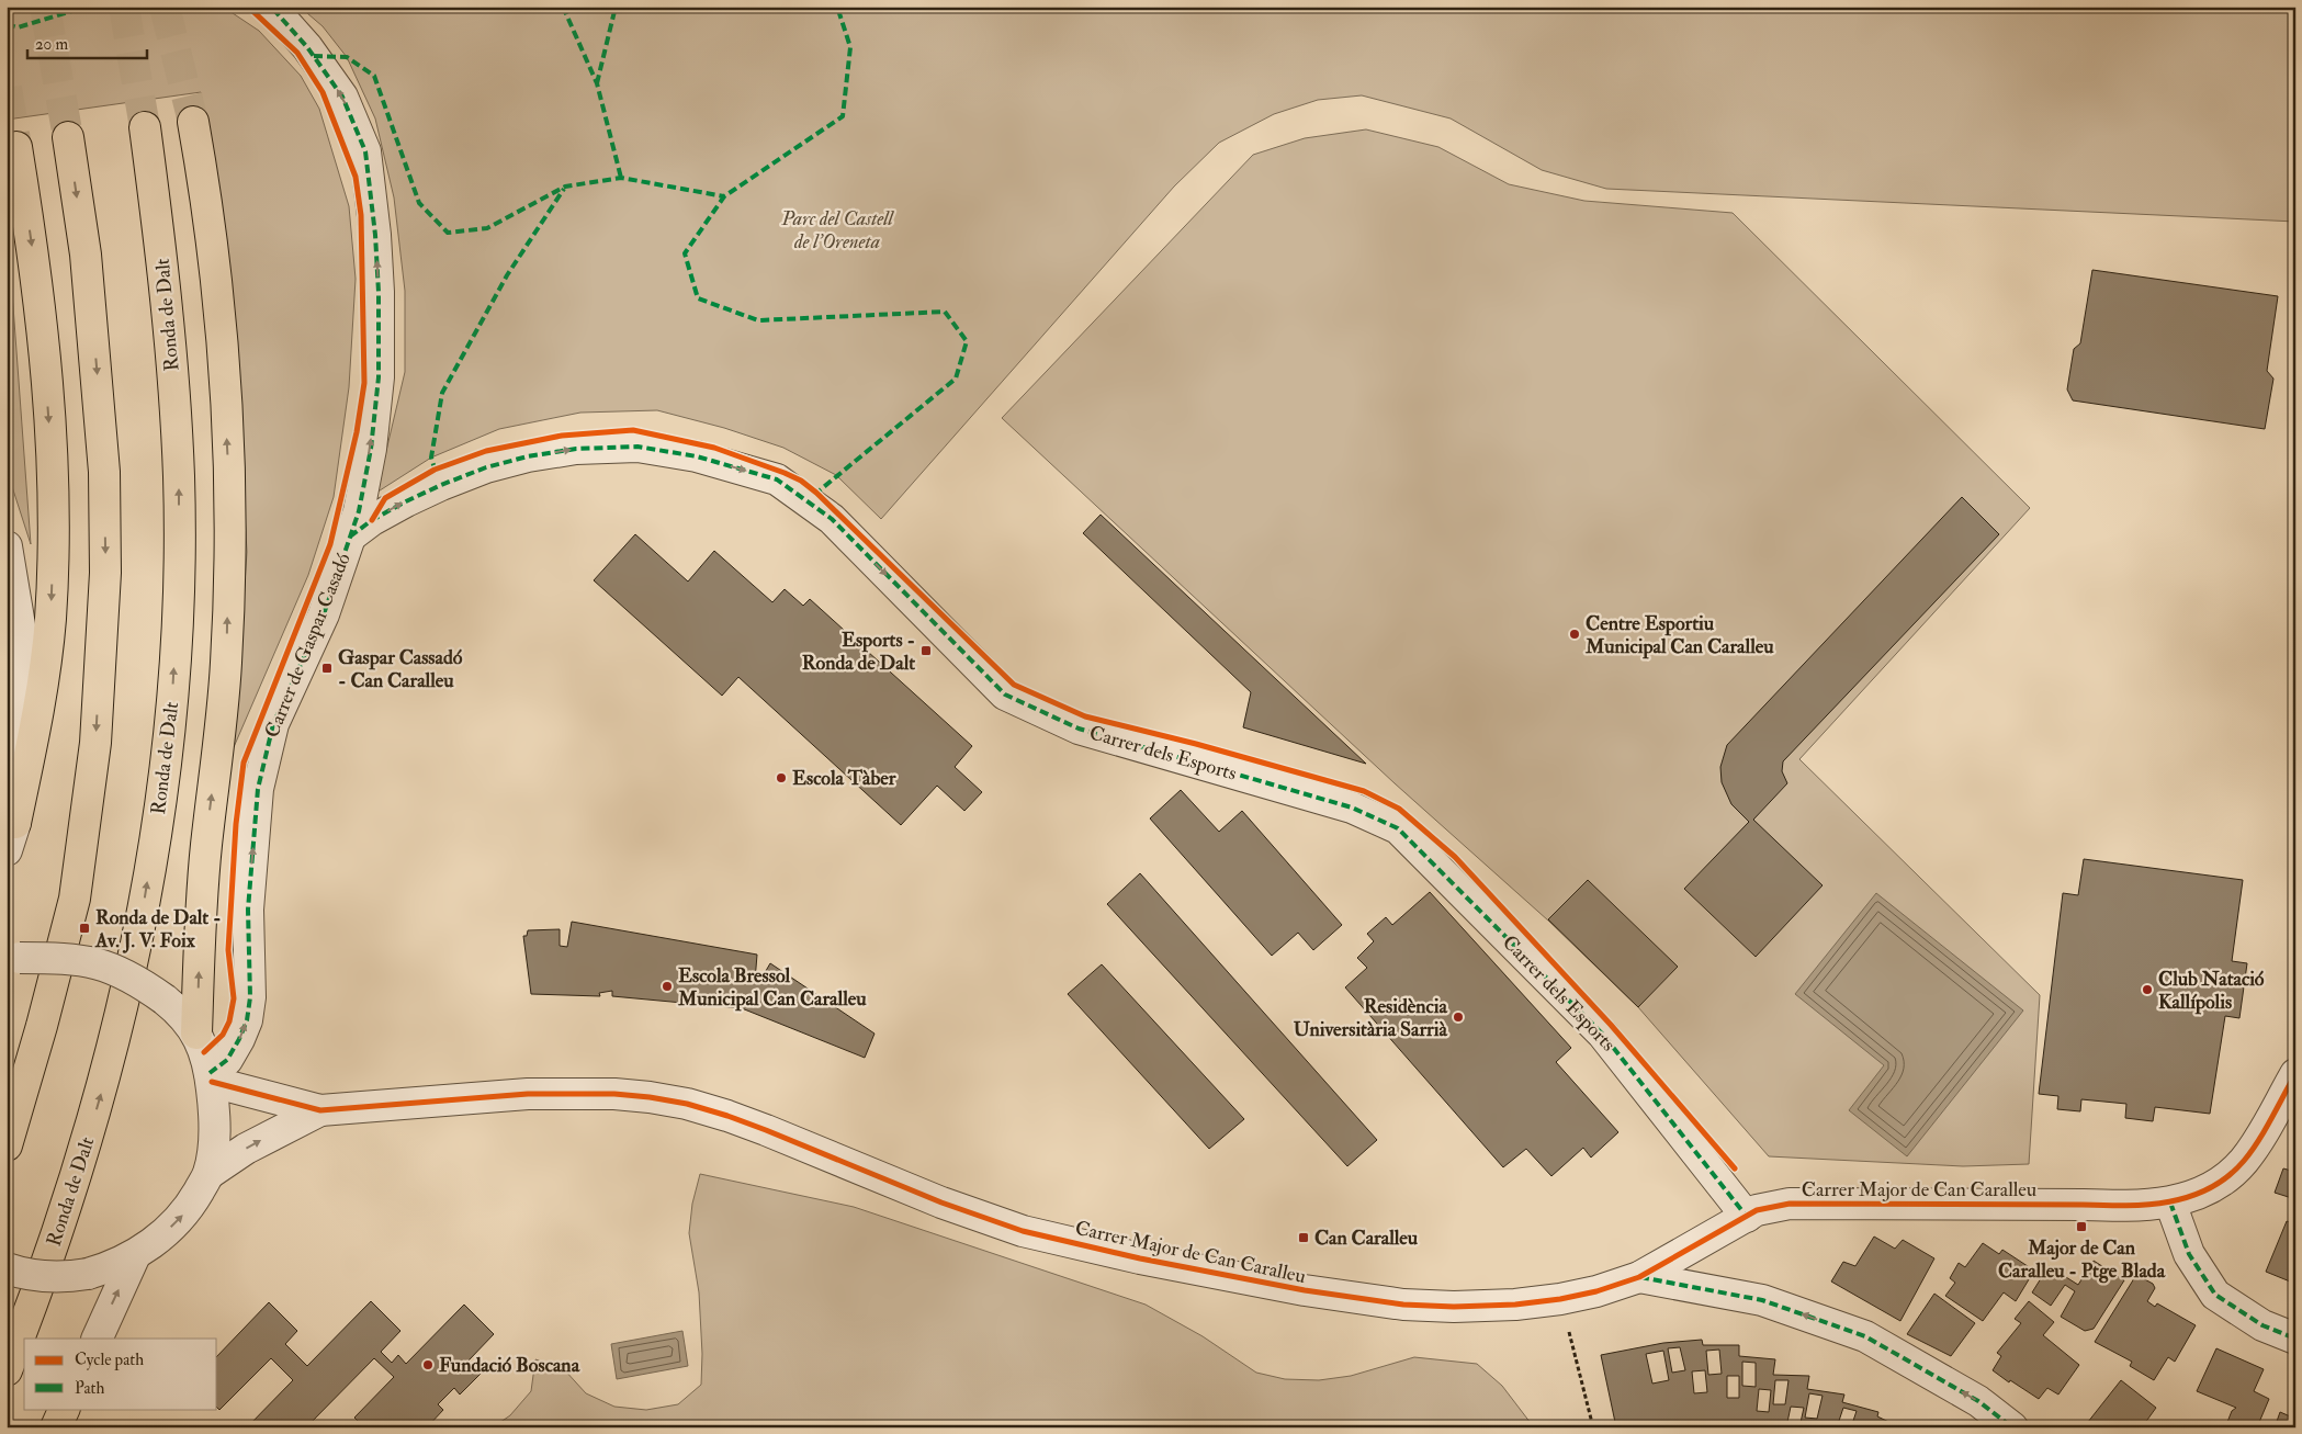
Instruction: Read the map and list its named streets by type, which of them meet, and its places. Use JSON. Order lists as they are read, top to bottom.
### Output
{
  "streets": {
    "highway": ["Ronda de Dalt"],
    "street": ["Carrer de Gaspar Casadó", "Carrer dels Esports", "Carrer Major de Can Caralleu"]
  },
  "crossings": [
    ["Carrer de Gaspar Casadó", "Carrer dels Esports"],
    ["Carrer de Gaspar Casadó", "Carrer Major de Can Caralleu"],
    ["Carrer dels Esports", "Carrer Major de Can Caralleu"]
  ],
  "one_way": ["Carrer de Gaspar Casadó", "Carrer dels Esports"],
  "parks": ["Parc del Castell de l'Oreneta"],
  "places": {
    "other": [
      "Centre Esportiu Municipal Can Caralleu",
      "Escola Tàber",
      "Escola Bressol Municipal Can Caralleu",
      "Club Natació Kallípolis",
      "Residència Universitària Sarrià",
      "Fundació Boscana"
    ],
    "transit": [
      "Esports - Ronda de Dalt",
      "Gaspar Cassadó - Can Caralleu",
      "Ronda de Dalt - Av. J. V. Foix",
      "Major de Can Caralleu - Ptge Blada",
      "Can Caralleu"
    ]
  },
  "legend": ["Cycle path", "Path"],
  "scale_bar": "20 m"
}
